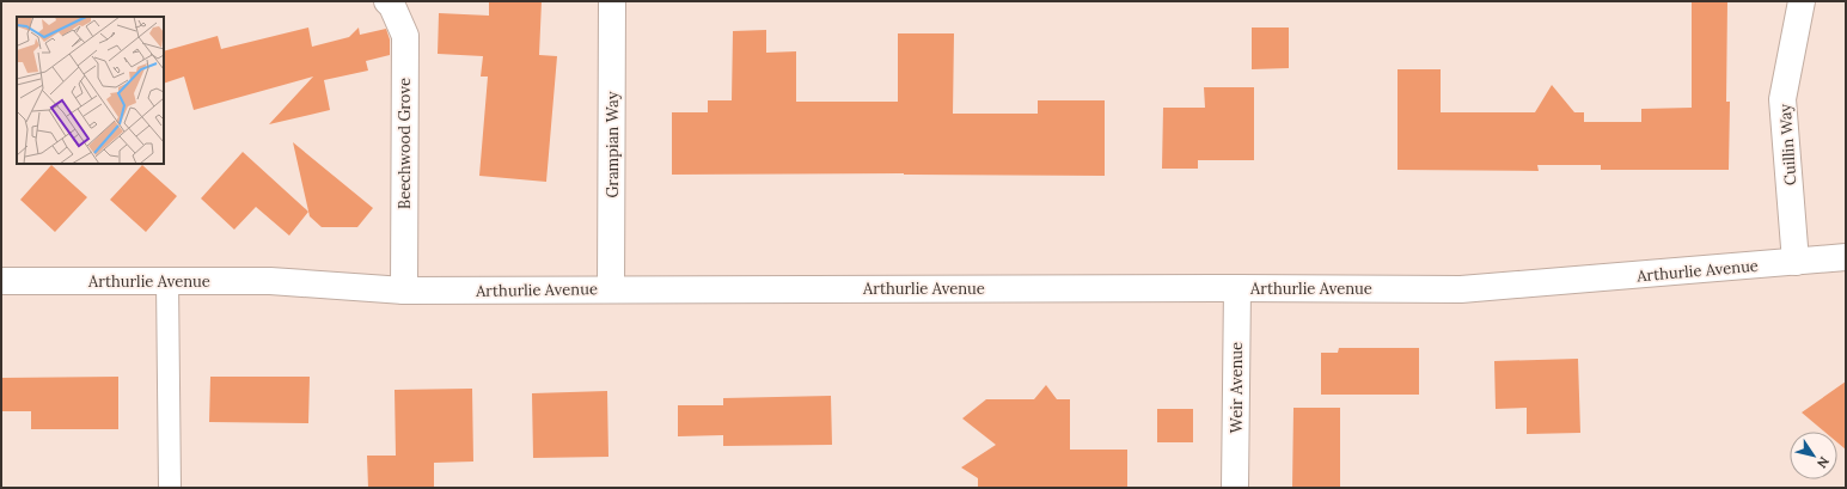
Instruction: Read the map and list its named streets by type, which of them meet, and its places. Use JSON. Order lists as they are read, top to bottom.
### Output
{
  "streets": {
    "street": [
      "Beechwood Grove",
      "Grampian Way",
      "Cuillin Way",
      "Arthurlie Avenue",
      "Weir Avenue"
    ]
  },
  "crossings": [
    ["Beechwood Grove", "Arthurlie Avenue"],
    ["Grampian Way", "Arthurlie Avenue"],
    ["Cuillin Way", "Arthurlie Avenue"],
    ["Arthurlie Avenue", "Weir Avenue"]
  ],
  "north": "bottom right"
}
